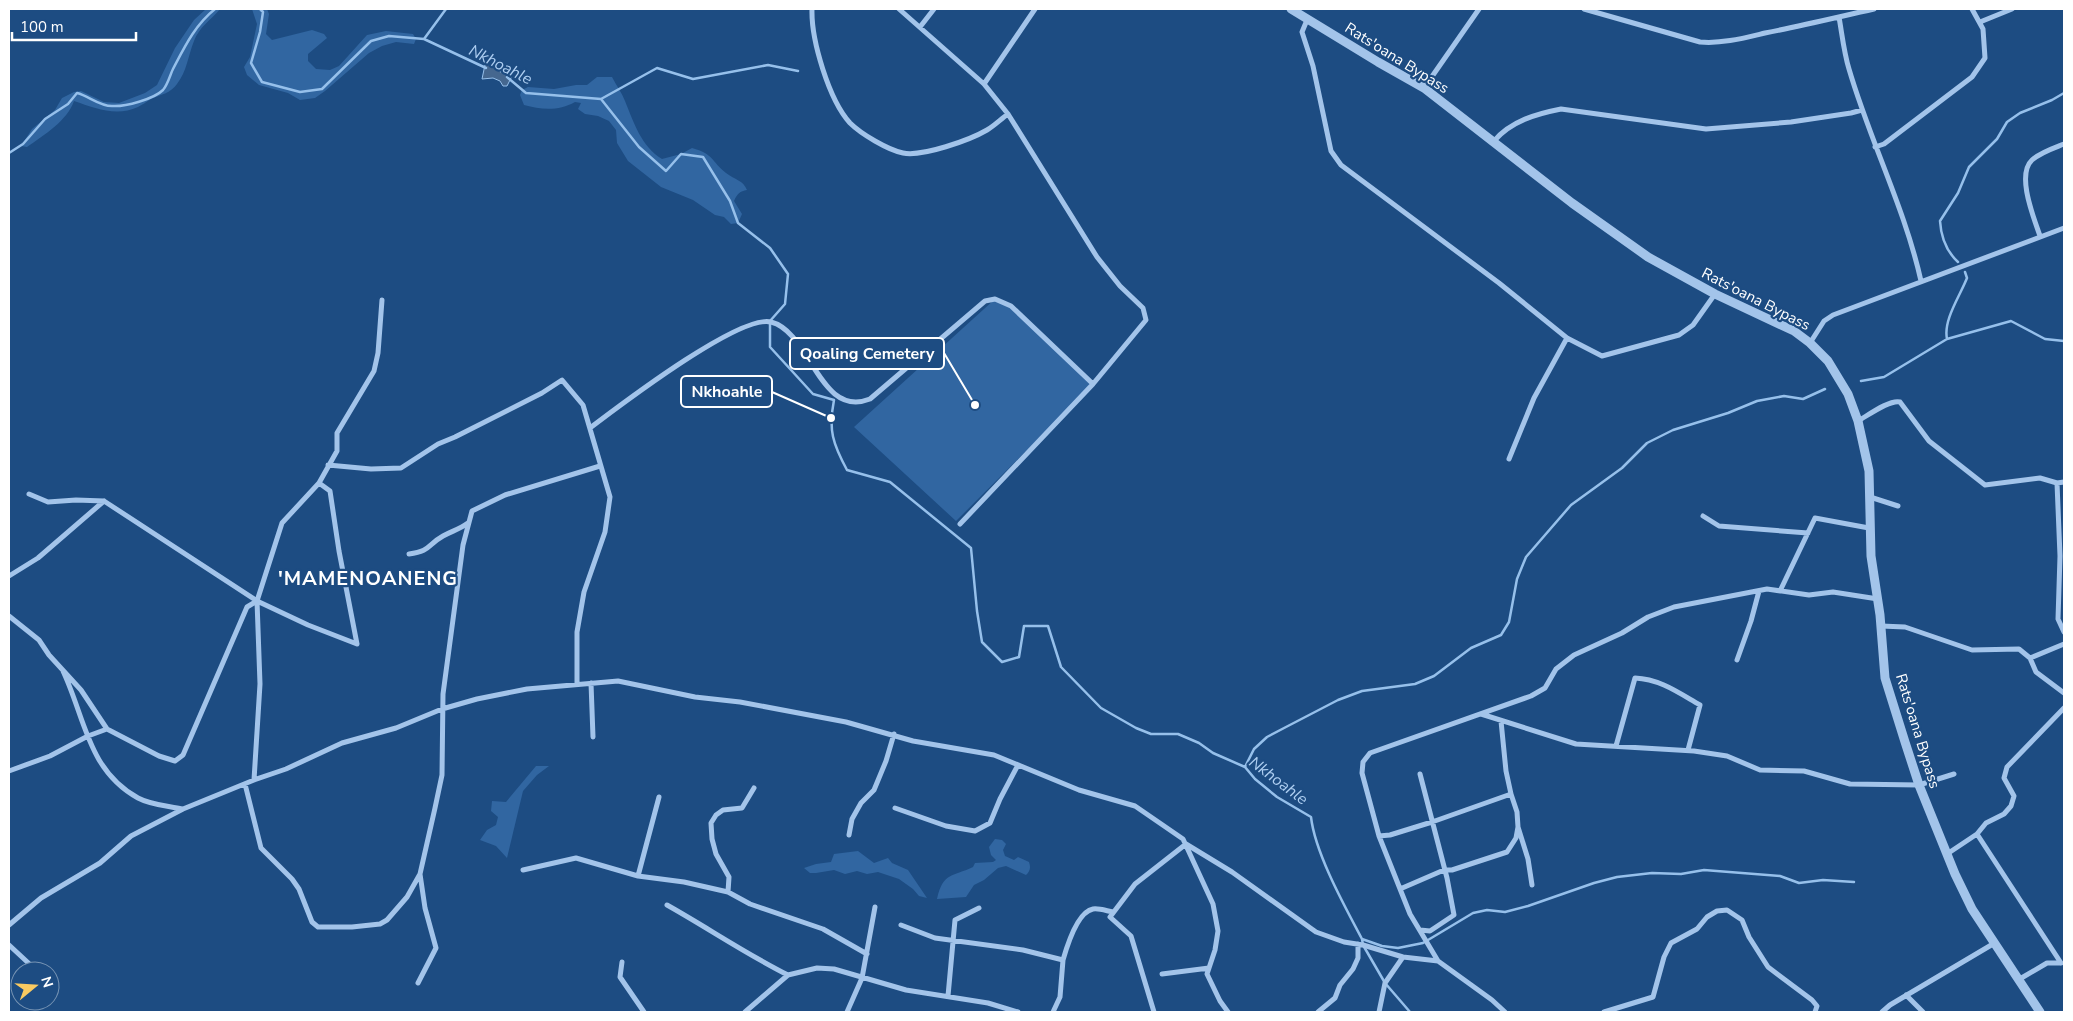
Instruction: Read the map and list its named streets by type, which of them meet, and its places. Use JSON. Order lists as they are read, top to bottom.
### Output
{
  "streets": {
    "street": ["Rats'oana Bypass"]
  },
  "districts": ["'MAMENOANENG"],
  "water": ["Nkhoahle"],
  "places": ["Qoaling Cemetery", "Nkhoahle"],
  "scale_bar": "100 m",
  "north": "right"
}
